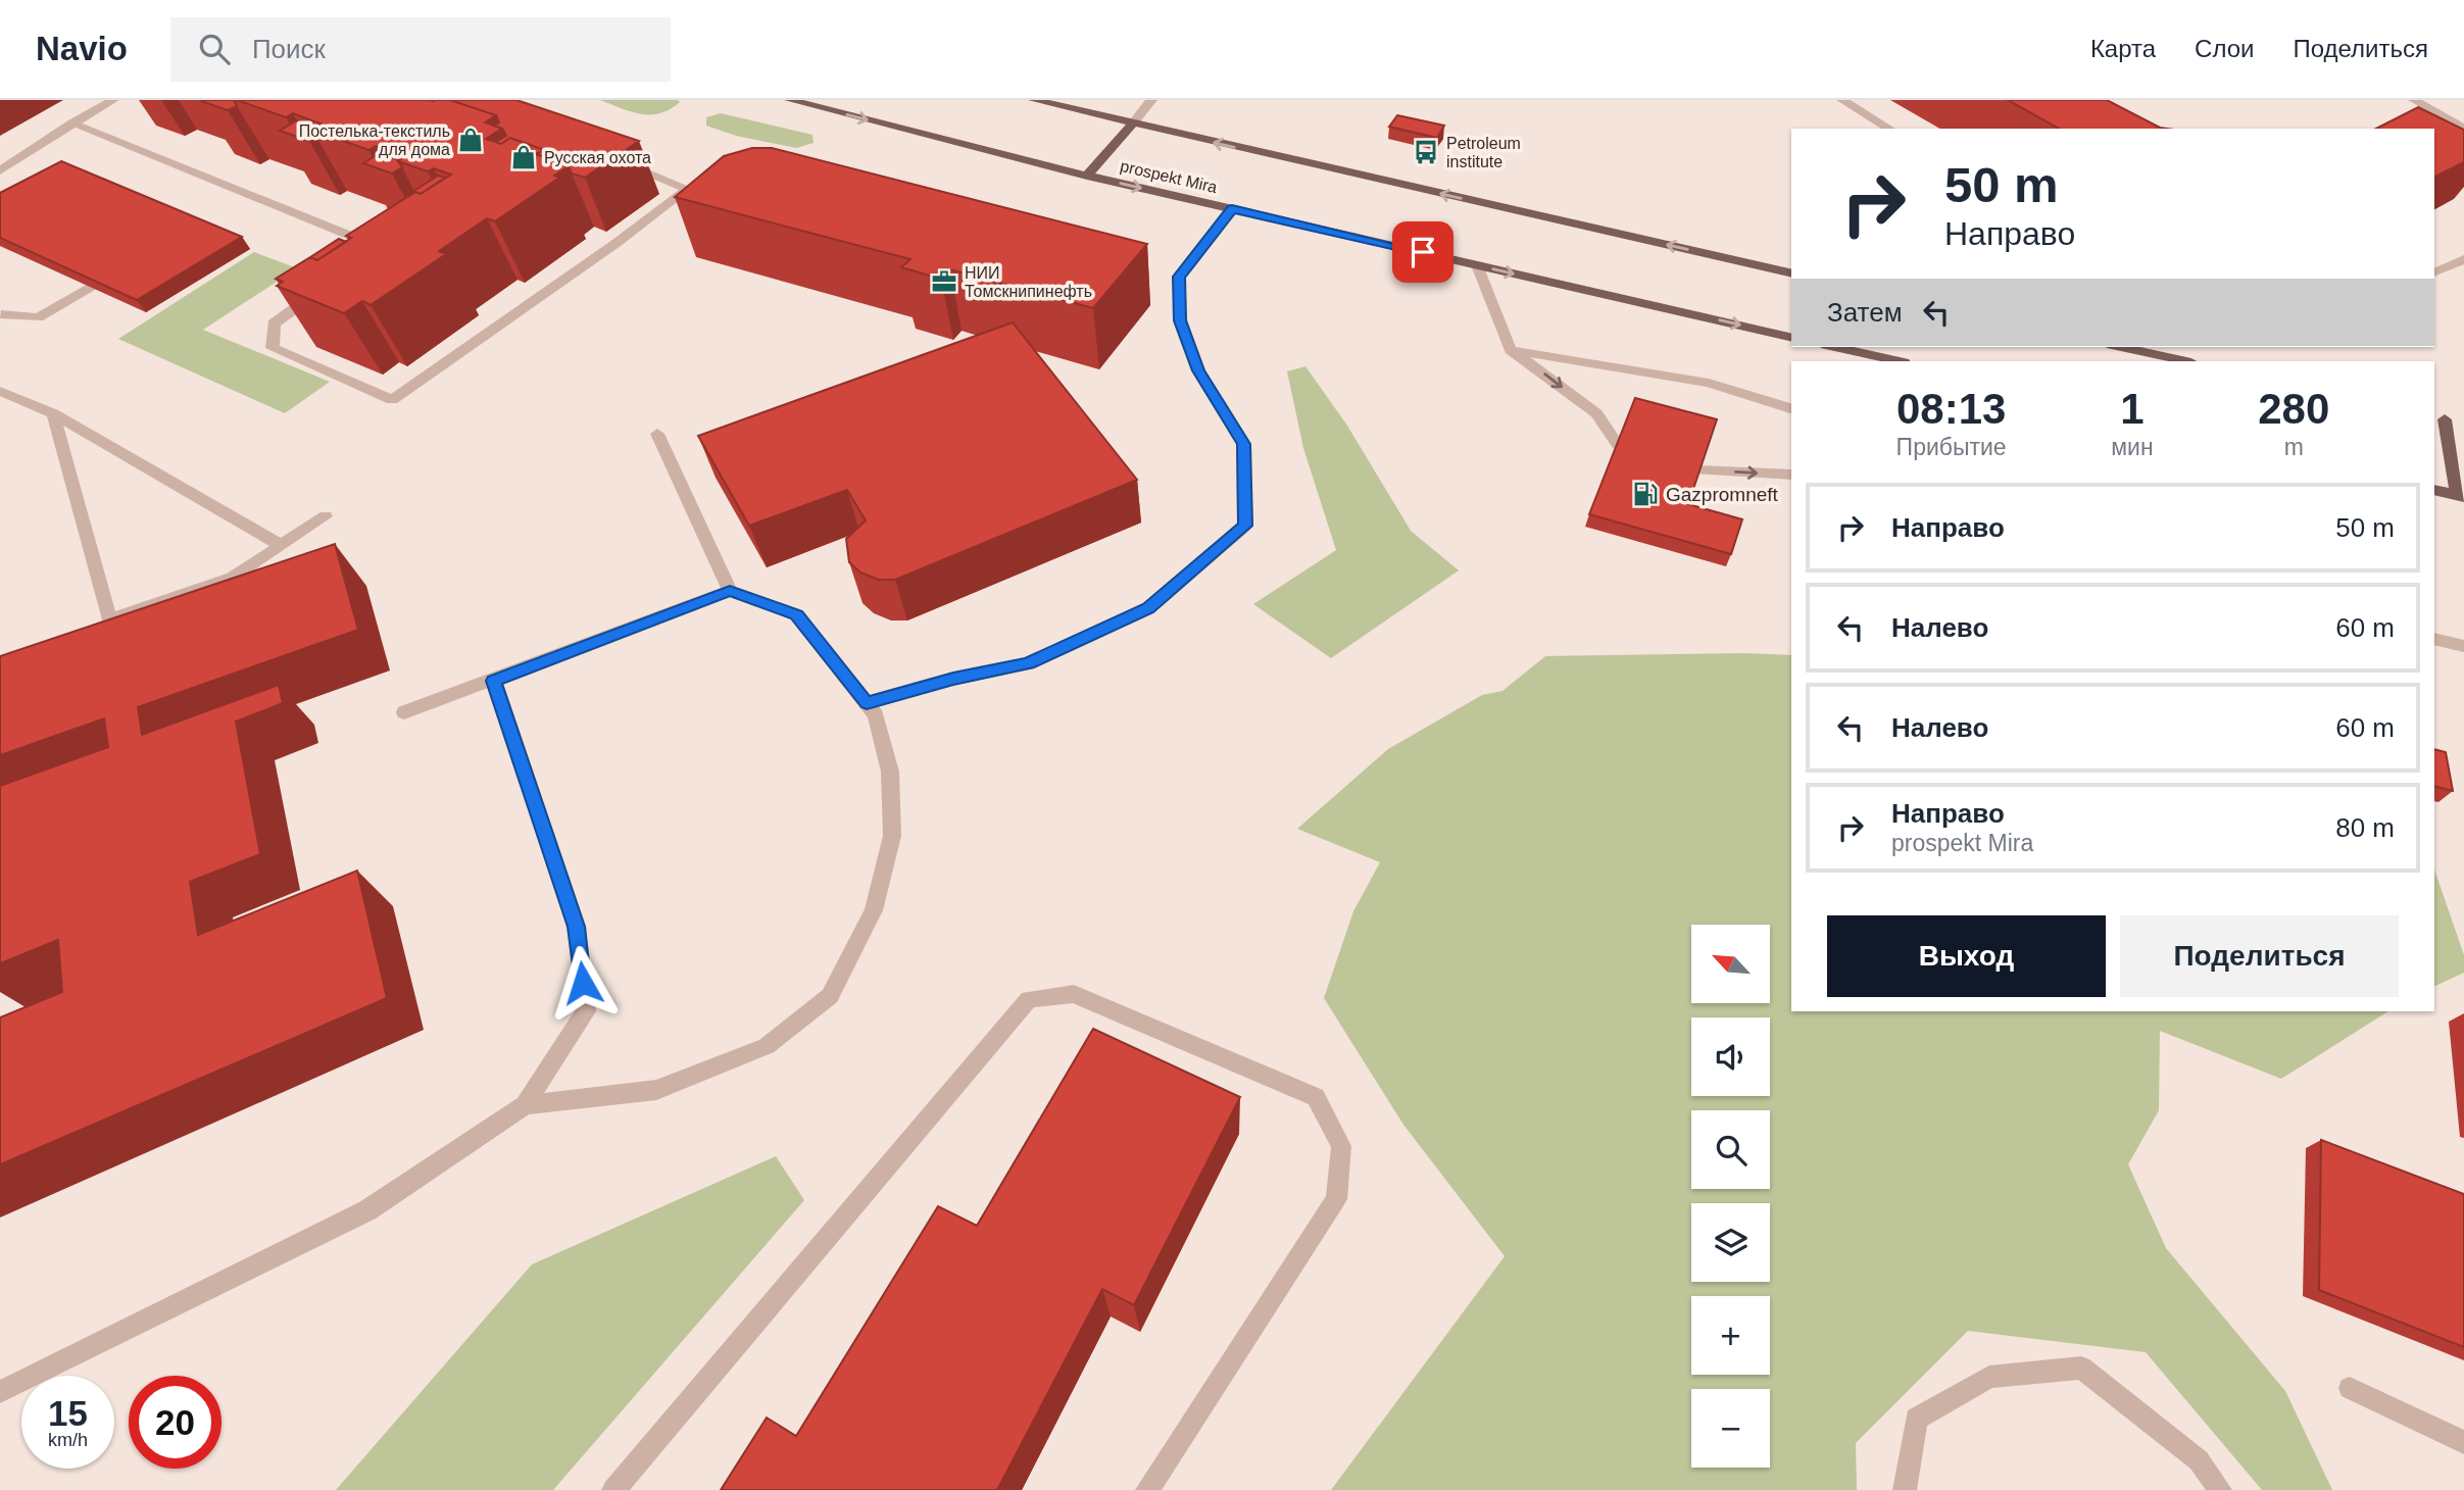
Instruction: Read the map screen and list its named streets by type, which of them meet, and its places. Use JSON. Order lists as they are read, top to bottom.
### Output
{
  "streets": {
    "main road": ["prospekt Mira"]
  },
  "places": {
    "shop": ["Постелька-текстиль для дома", "Русская охота"],
    "bus stop": ["Petroleum institute"],
    "office": ["НИИ Томскнипинефть"],
    "fuel station": ["Gazpromneft"]
  },
  "north": "top left",
  "page": {
    "header": "Navio",
    "search": "Поиск",
    "nav": ["Карта", "Слои", "Поделиться"],
    "turn": ["50 m", "Направо"],
    "then": "Затем",
    "eta": [
      "08:13",
      "Прибытие",
      "1",
      "мин",
      "280",
      "m"
    ],
    "list": [
      {
        "name": "Направо",
        "value": "50 m"
      },
      {
        "name": "Налево",
        "value": "60 m"
      },
      {
        "name": "Налево",
        "value": "60 m"
      },
      {
        "name": "Направо",
        "note": "prospekt Mira",
        "value": "80 m"
      }
    ],
    "buttons": ["Выход", "Поделиться"],
    "map_buttons": ["+", "−"],
    "speed": "15 km/h",
    "limit": "20"
  }
}
